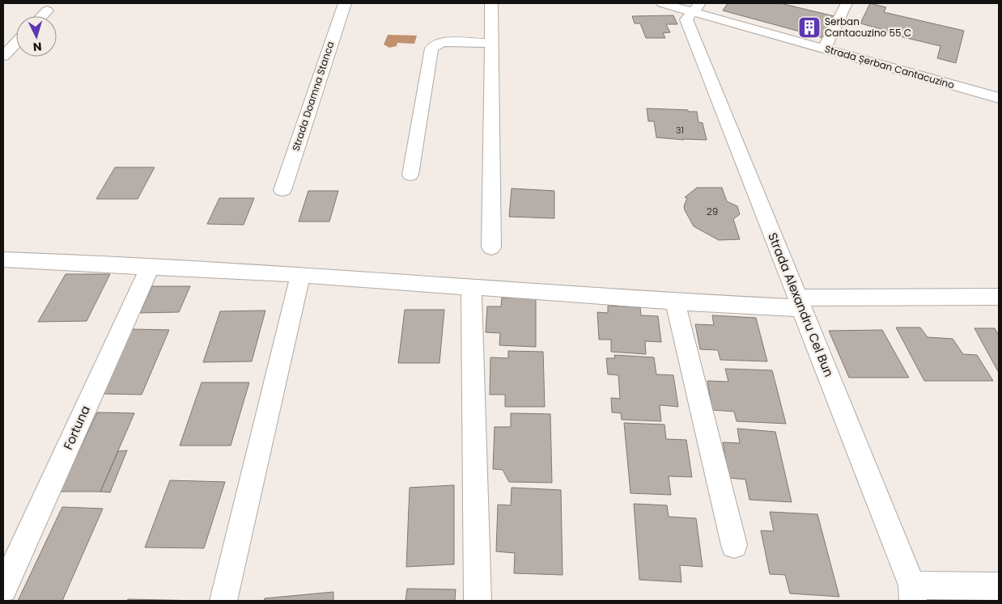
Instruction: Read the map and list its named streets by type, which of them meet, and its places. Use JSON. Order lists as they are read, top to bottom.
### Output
{
  "streets": {
    "street": [
      "Strada Șerban Cantacuzino",
      "Strada Doamna Stanca",
      "Strada Alexandru Cel Bun",
      "Fortuna"
    ]
  },
  "crossings": [
    ["Strada Șerban Cantacuzino", "Strada Alexandru Cel Bun"]
  ],
  "places": {
    "building": ["Serban Cantacuzino 55 C"]
  },
  "house_numbers": ["31", "29"],
  "north": "bottom"
}
